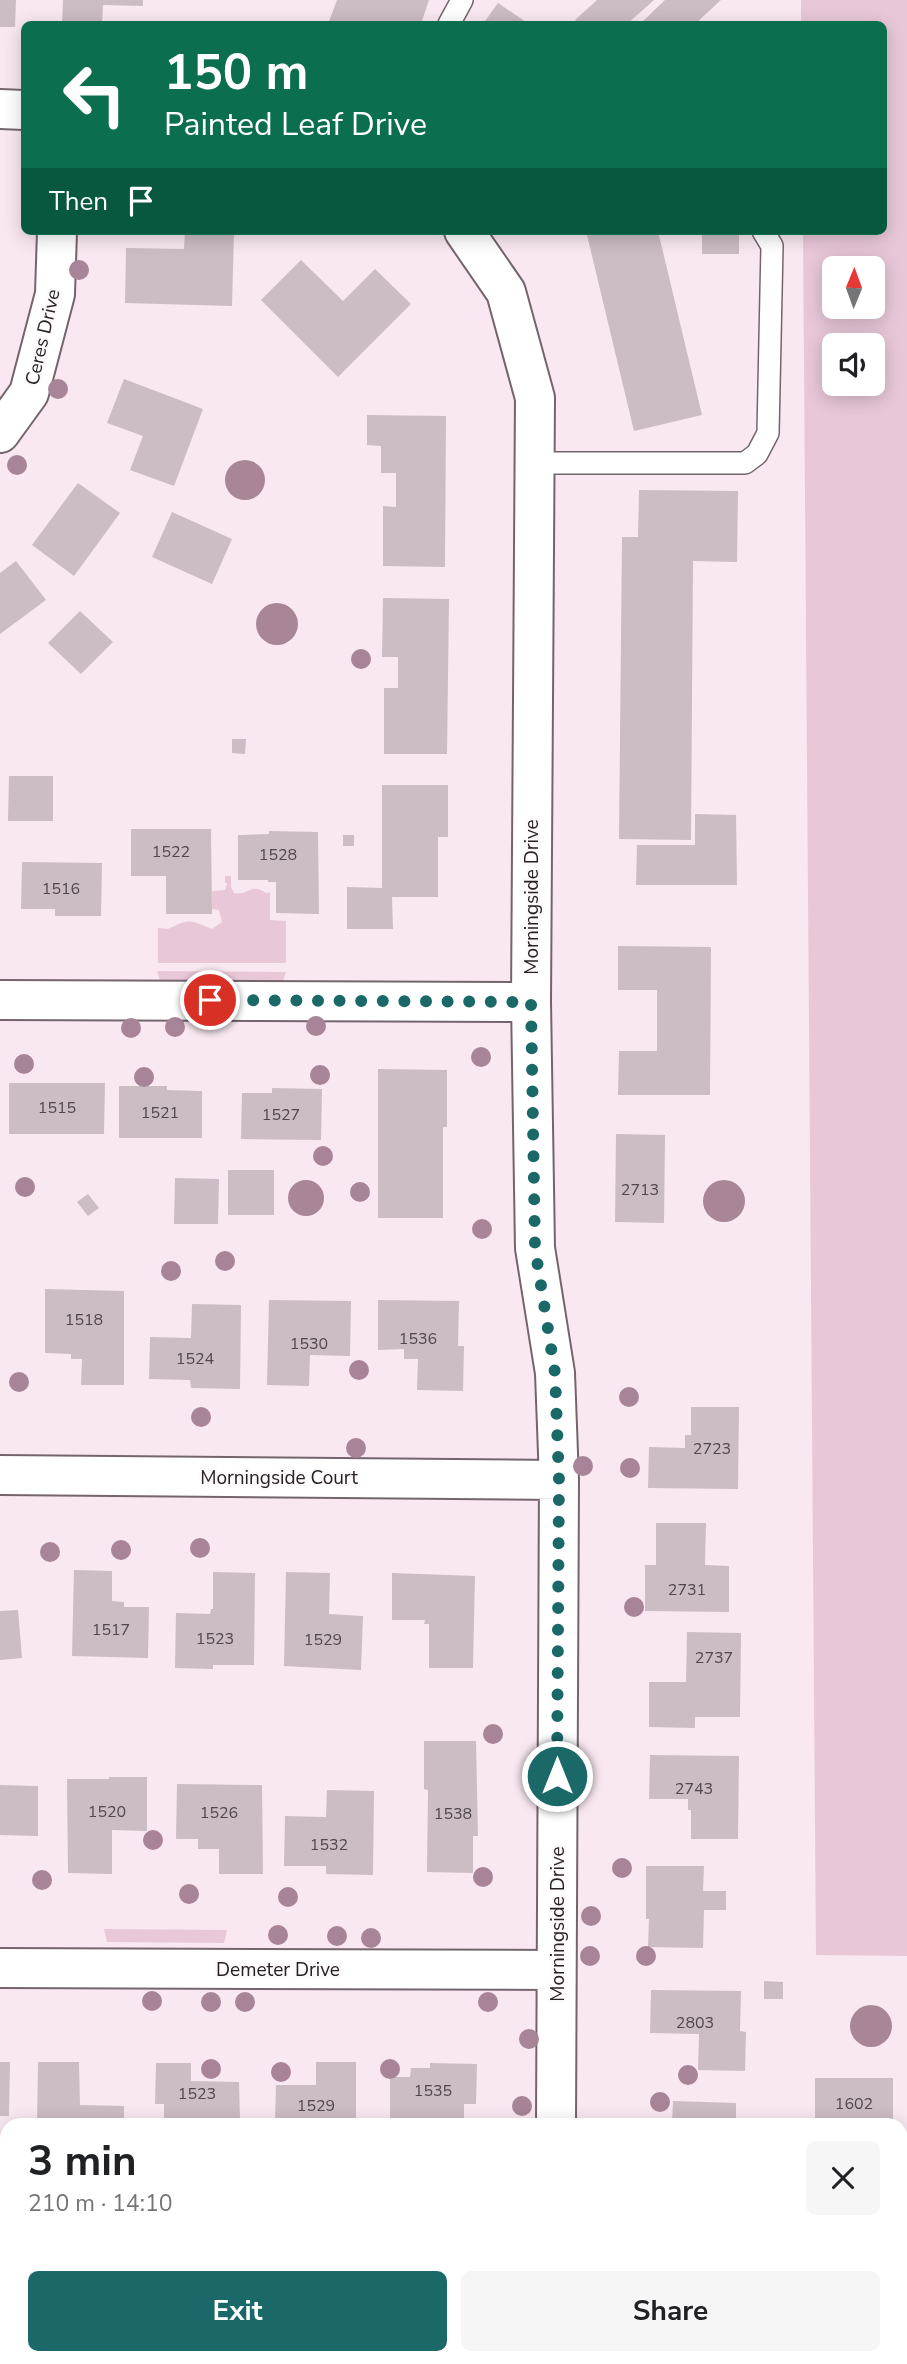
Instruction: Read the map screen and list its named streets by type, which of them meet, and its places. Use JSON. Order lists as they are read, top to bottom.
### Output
{
  "streets": {
    "street": [
      "Ceres Drive",
      "Morningside Drive",
      "Morningside Court",
      "Demeter Drive"
    ]
  },
  "crossings": [
    ["Morningside Drive", "Morningside Court"],
    ["Morningside Drive", "Demeter Drive"]
  ],
  "house_numbers": [
    "1522",
    "1528",
    "1516",
    "1515",
    "1521",
    "1527",
    "2713",
    "1518",
    "1536",
    "1530",
    "1524",
    "2723",
    "2731",
    "1517",
    "1523",
    "1529",
    "2737",
    "2743",
    "1520",
    "1526",
    "1538",
    "1532",
    "2803",
    "1535",
    "1523",
    "1602",
    "1529"
  ],
  "north": "top",
  "page": {
    "turn": ["150 m", "Painted Leaf Drive"],
    "then": "Then",
    "heading": ["3 min", "210 m · 14:10"],
    "buttons": ["Exit", "Share"]
  }
}
